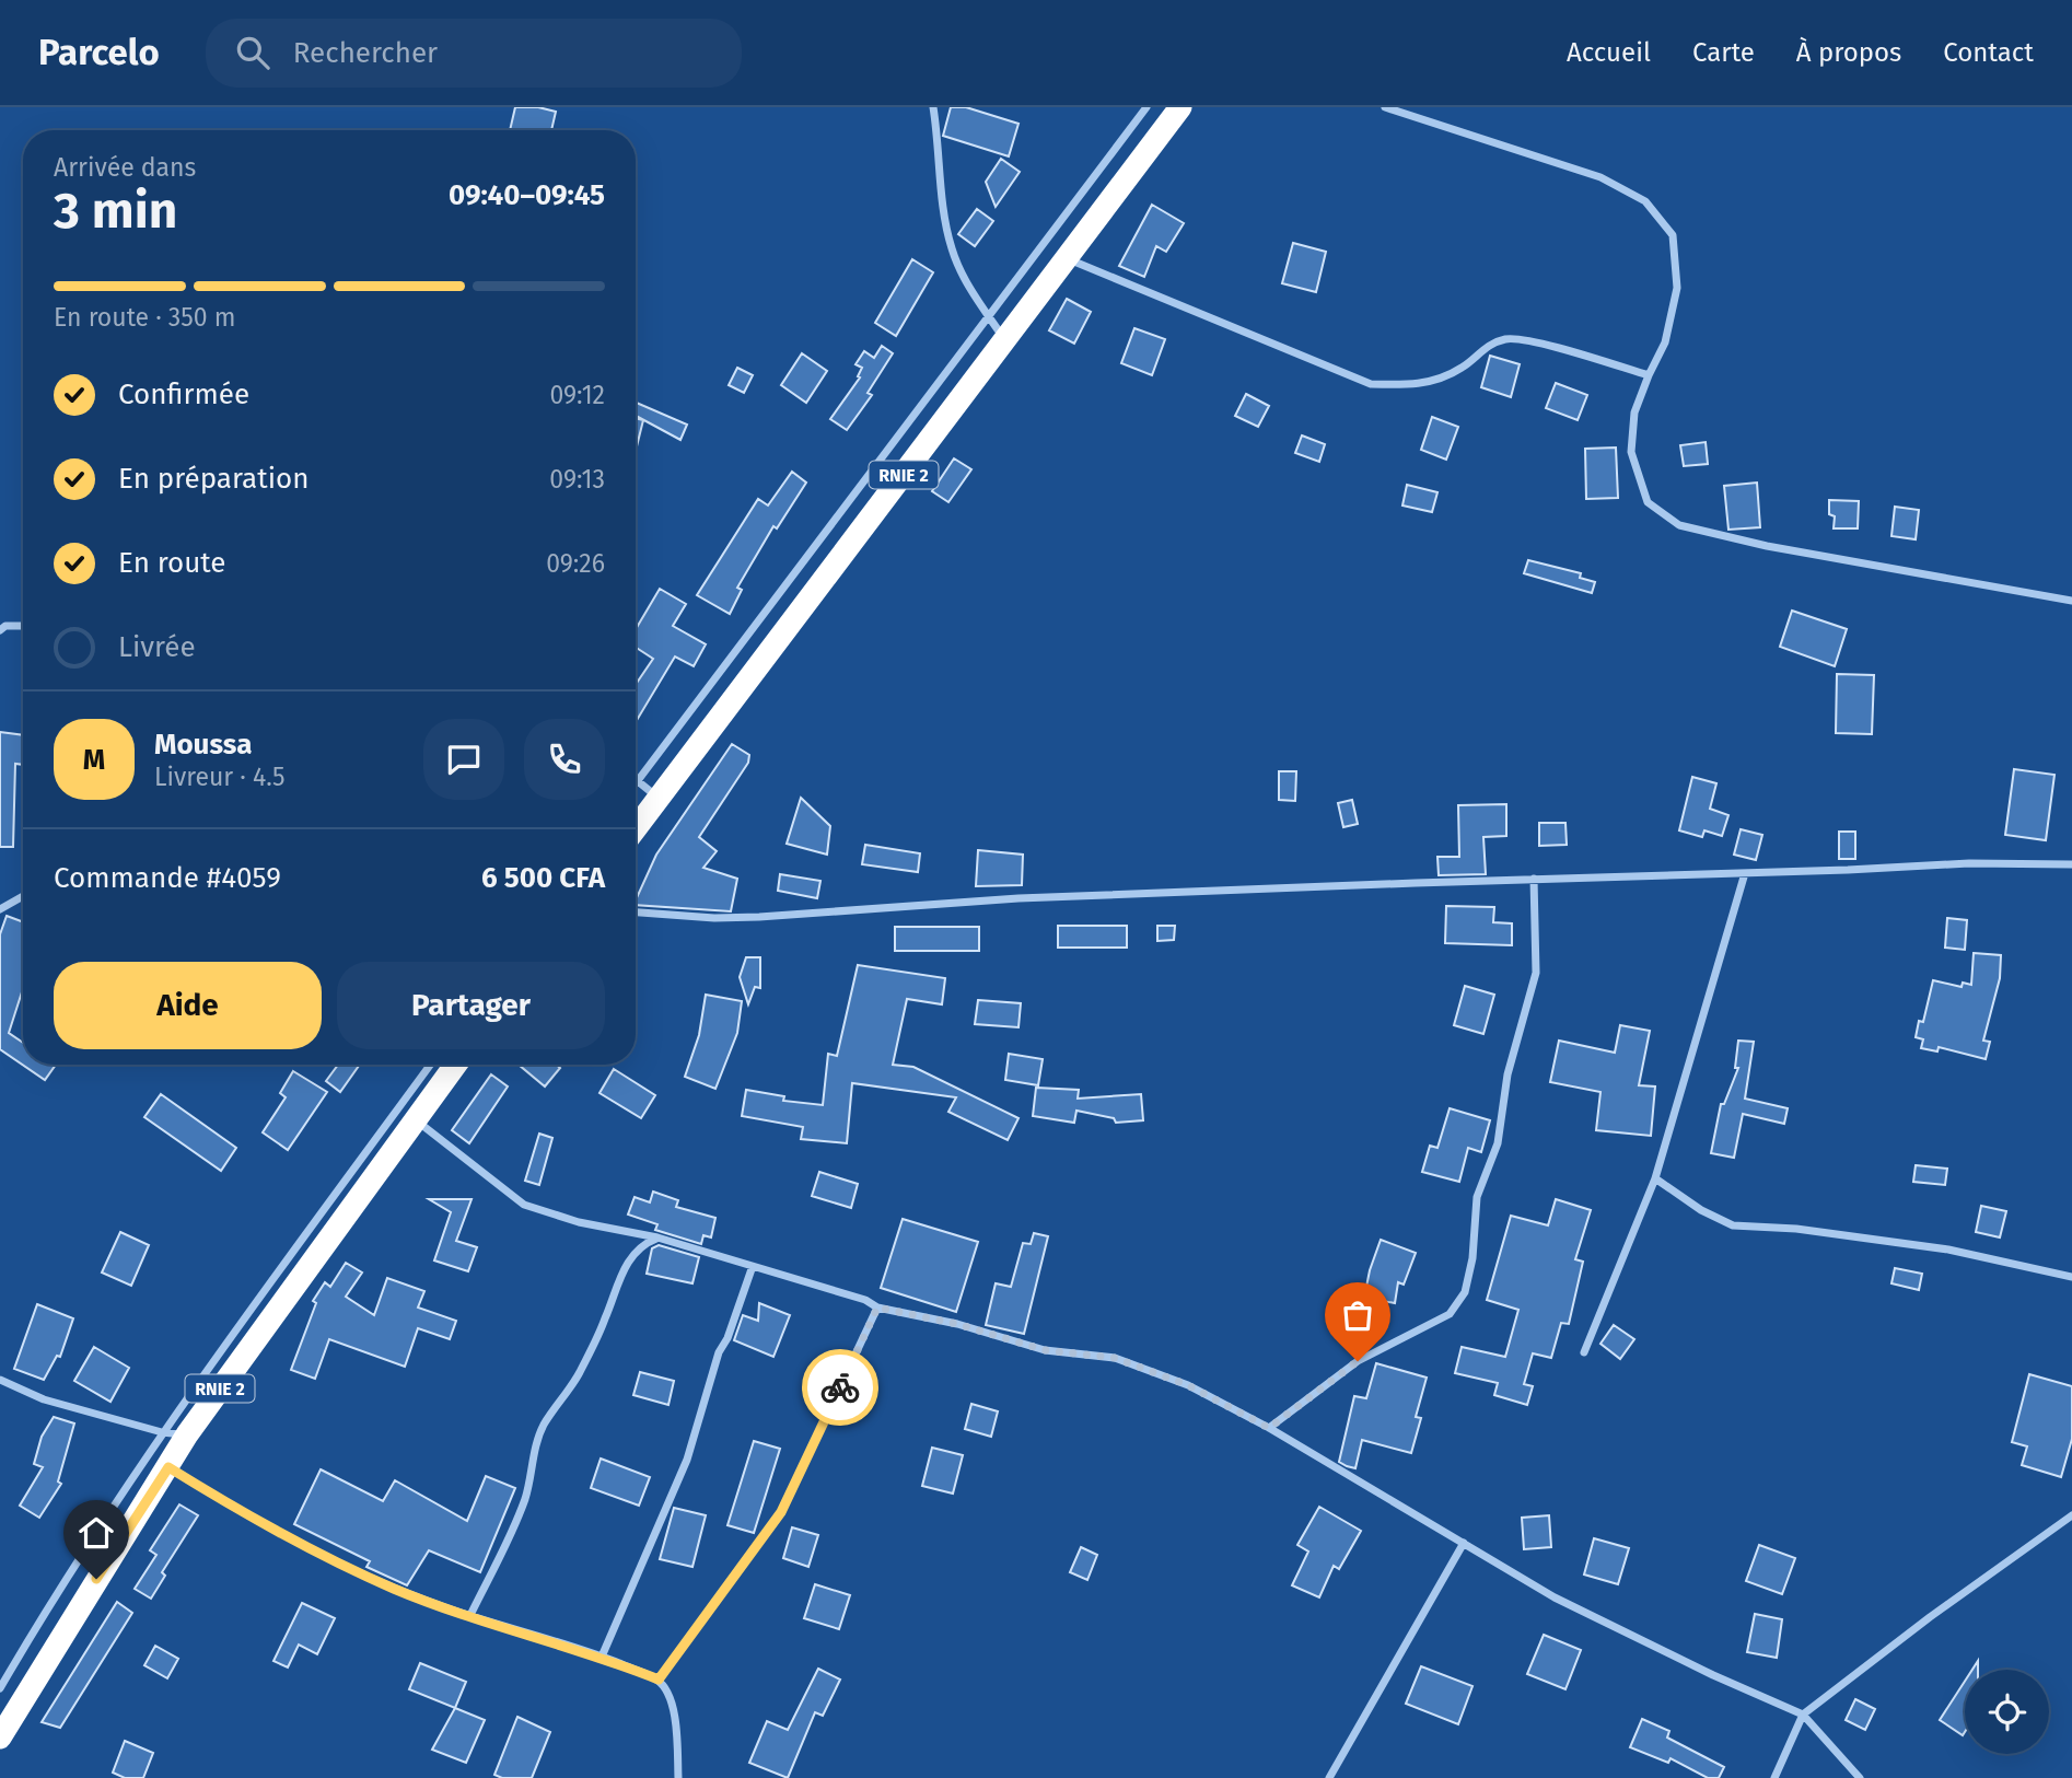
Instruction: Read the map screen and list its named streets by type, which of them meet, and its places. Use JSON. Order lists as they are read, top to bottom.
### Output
{
  "streets": {
    "highway": ["RNIE 2"]
  },
  "page": {
    "header": "Parcelo",
    "search": "Rechercher",
    "nav": [
      "Accueil",
      "Carte",
      "À propos",
      "Contact"
    ],
    "heading": ["3 min", "Arrivée dans", "09:40–09:45"],
    "panel": [
      "Moussa",
      "Livreur · 4.5",
      "Commande #4059",
      "6 500 CFA"
    ],
    "bar": "En route · 350 m",
    "list": [
      ["Confirmée", "09:12"],
      ["En préparation", "09:13"],
      ["En route", "09:26"],
      "Livrée"
    ],
    "round": "M",
    "buttons": ["Aide", "Partager"]
  }
}
